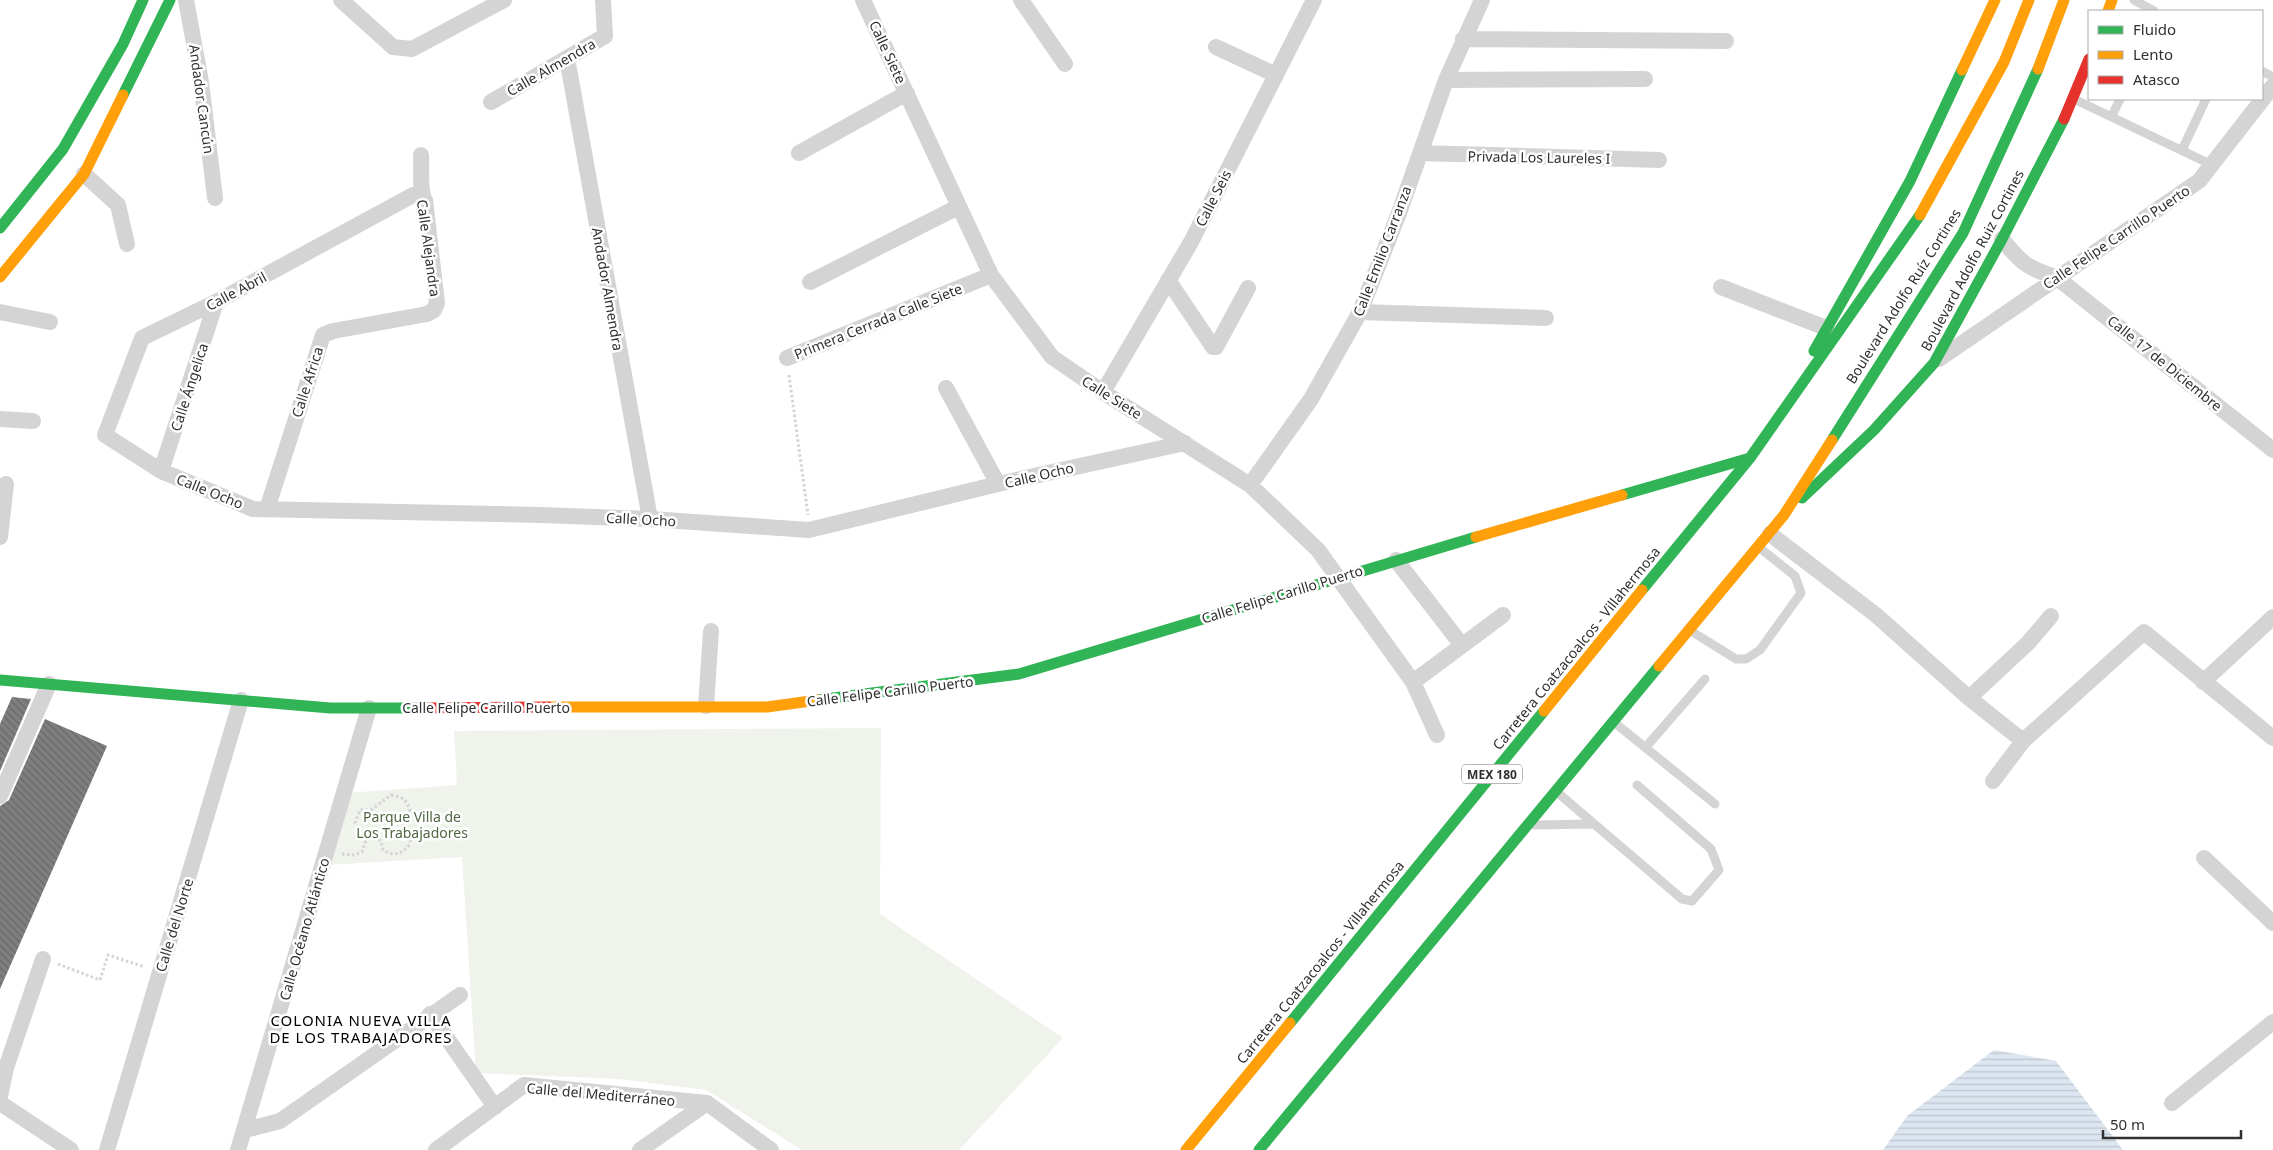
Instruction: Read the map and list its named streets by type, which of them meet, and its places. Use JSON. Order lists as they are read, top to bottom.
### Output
{
  "streets": {
    "main road": [
      "Boulevard Adolfo Ruiz Cortines",
      "Boulevard Adolfo Ruíz Cortines",
      "Calle Felipe Carillo Puerto",
      "Carretera Coatzacoalcos - Villahermosa",
      "MEX 180"
    ],
    "street": [
      "Calle Siete",
      "Calle Almendra",
      "Andador Cancún",
      "Privada Los Laureles I",
      "Calle Seis",
      "Calle Felipe Carrillo Puerto",
      "Calle Alejandra",
      "Calle Emilio Carranza",
      "Andador Almendra",
      "Calle Abril",
      "Primera Cerrada Calle Siete",
      "Calle 17 de Diciembre",
      "Calle Africa",
      "Calle Ángelica",
      "Calle Ocho",
      "Calle del Norte",
      "Calle Océano Atlántico",
      "Calle del Mediterráneo"
    ]
  },
  "crossings": [
    ["Calle Siete", "Calle Seis"],
    ["Calle Siete", "Calle Emilio Carranza"],
    ["Calle Siete", "Primera Cerrada Calle Siete"],
    ["Calle Siete", "Calle Ocho"],
    ["Calle Siete", "Calle Felipe Carillo Puerto"],
    ["Calle Almendra", "Andador Almendra"],
    ["Privada Los Laureles I", "Calle Emilio Carranza"],
    ["Calle Felipe Carrillo Puerto", "Boulevard Adolfo Ruiz Cortines"],
    ["Calle Felipe Carrillo Puerto", "Calle 17 de Diciembre"],
    ["Calle Alejandra", "Calle Abril"],
    ["Calle Alejandra", "Calle Africa"],
    ["Boulevard Adolfo Ruiz Cortines", "Boulevard Adolfo Ruíz Cortines"],
    ["Andador Almendra", "Calle Ocho"],
    ["Calle Abril", "Calle Ángelica"],
    ["Calle Abril", "Calle Ocho"],
    ["Boulevard Adolfo Ruíz Cortines", "Carretera Coatzacoalcos - Villahermosa"],
    ["Primera Cerrada Calle Siete", "Calle Ocho"],
    ["Calle Africa", "Calle Ocho"],
    ["Calle Ángelica", "Calle Ocho"],
    ["Calle Felipe Carillo Puerto", "Carretera Coatzacoalcos - Villahermosa"],
    ["Calle Felipe Carillo Puerto", "Calle del Norte"],
    ["Calle Felipe Carillo Puerto", "Calle Océano Atlántico"]
  ],
  "districts": ["COLONIA NUEVA VILLA DE LOS TRABAJADORES"],
  "parks": ["Parque Villa de Los Trabajadores"],
  "legend": ["Fluido", "Lento", "Atasco"],
  "scale_bar": "50 m"
}
